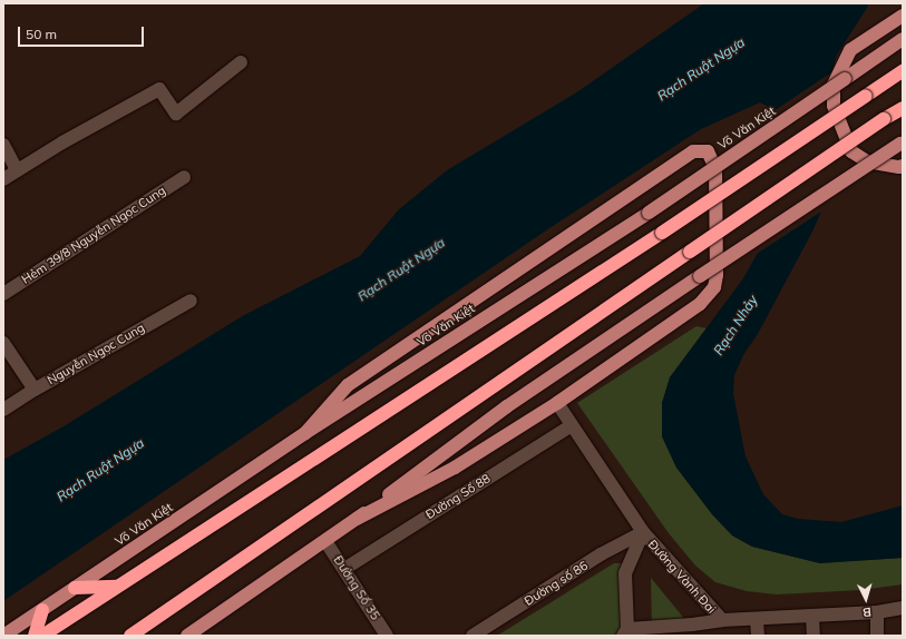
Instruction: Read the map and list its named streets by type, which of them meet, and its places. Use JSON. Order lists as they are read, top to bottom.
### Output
{
  "streets": {
    "main road": ["Võ Văn Kiệt"],
    "street": [
      "Hẻm 39/8 Nguyễn Ngọc Cung",
      "Nguyễn Ngọc Cung",
      "Đường Số 88",
      "Đường Vành Đai",
      "Đường số 86",
      "Đường Số 35"
    ]
  },
  "crossings": [
    ["Đường Số 88", "Đường Vành Đai"],
    ["Đường Số 88", "Đường Số 35"],
    ["Đường Vành Đai", "Đường số 86"]
  ],
  "water": ["Rạch Ruột Ngựa", "Rạch Nhảy"],
  "scale_bar": "50 m",
  "north": "bottom"
}
